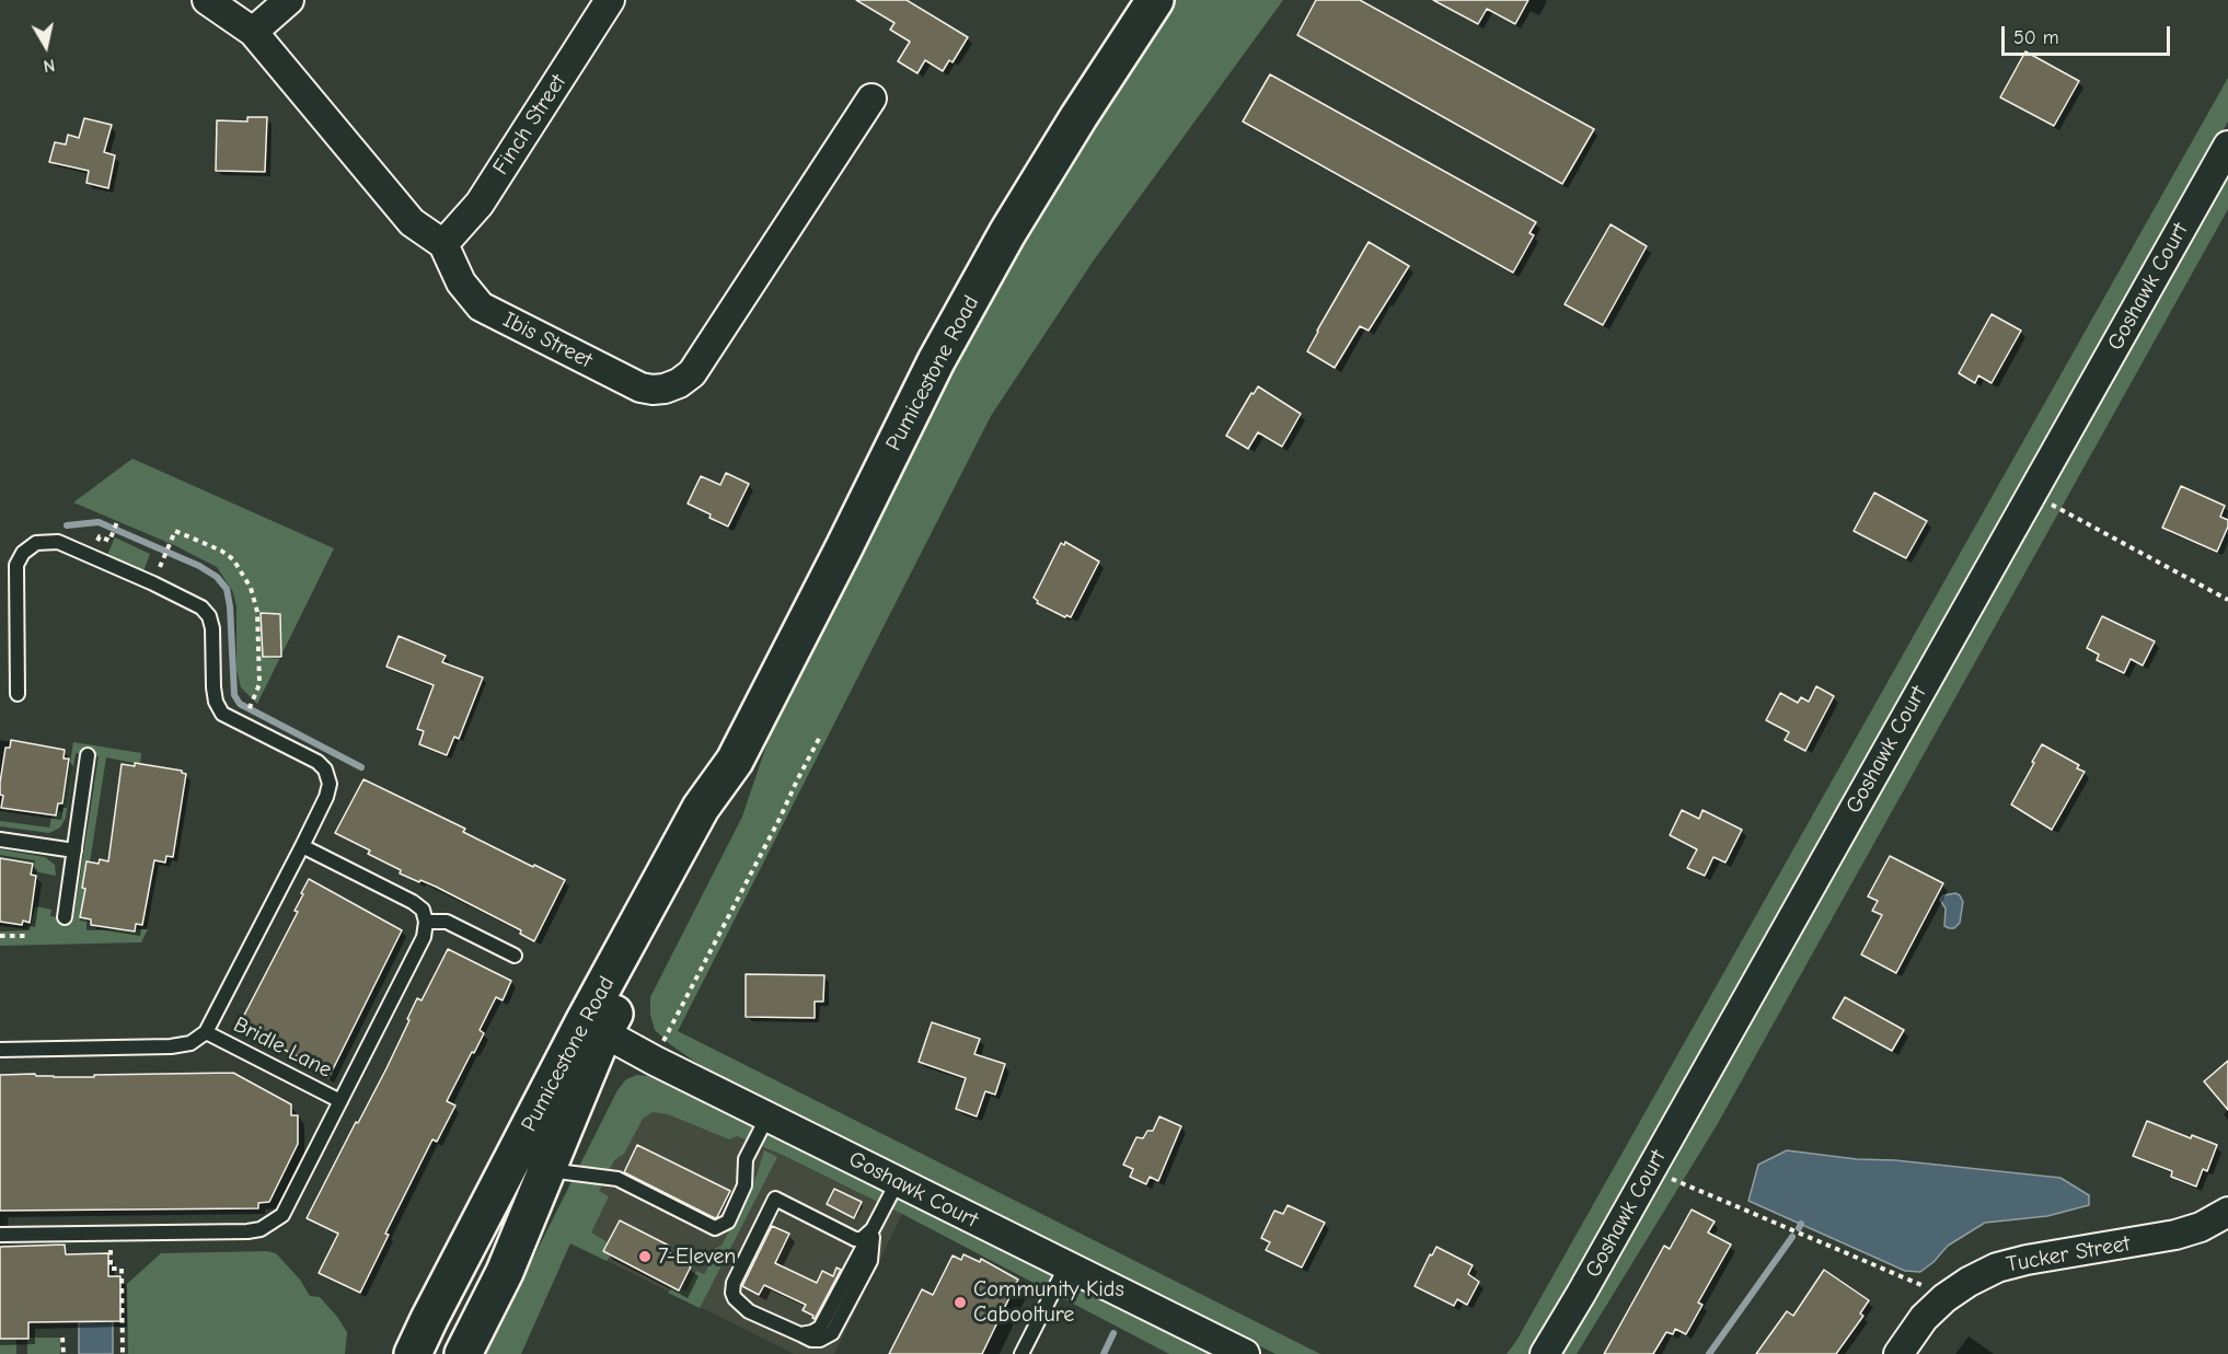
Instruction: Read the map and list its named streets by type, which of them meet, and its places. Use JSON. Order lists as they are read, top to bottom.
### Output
{
  "streets": {
    "main road": ["Pumicestone Road"],
    "street": [
      "Finch Street",
      "Goshawk Court",
      "Ibis Street",
      "Tucker Street"
    ],
    "lane": ["Bridle Lane"]
  },
  "crossings": [
    ["Finch Street", "Ibis Street"],
    ["Goshawk Court", "Pumicestone Road"]
  ],
  "places": ["7-Eleven", "Community Kids Caboolture"],
  "scale_bar": "50 m",
  "north": "bottom"
}
